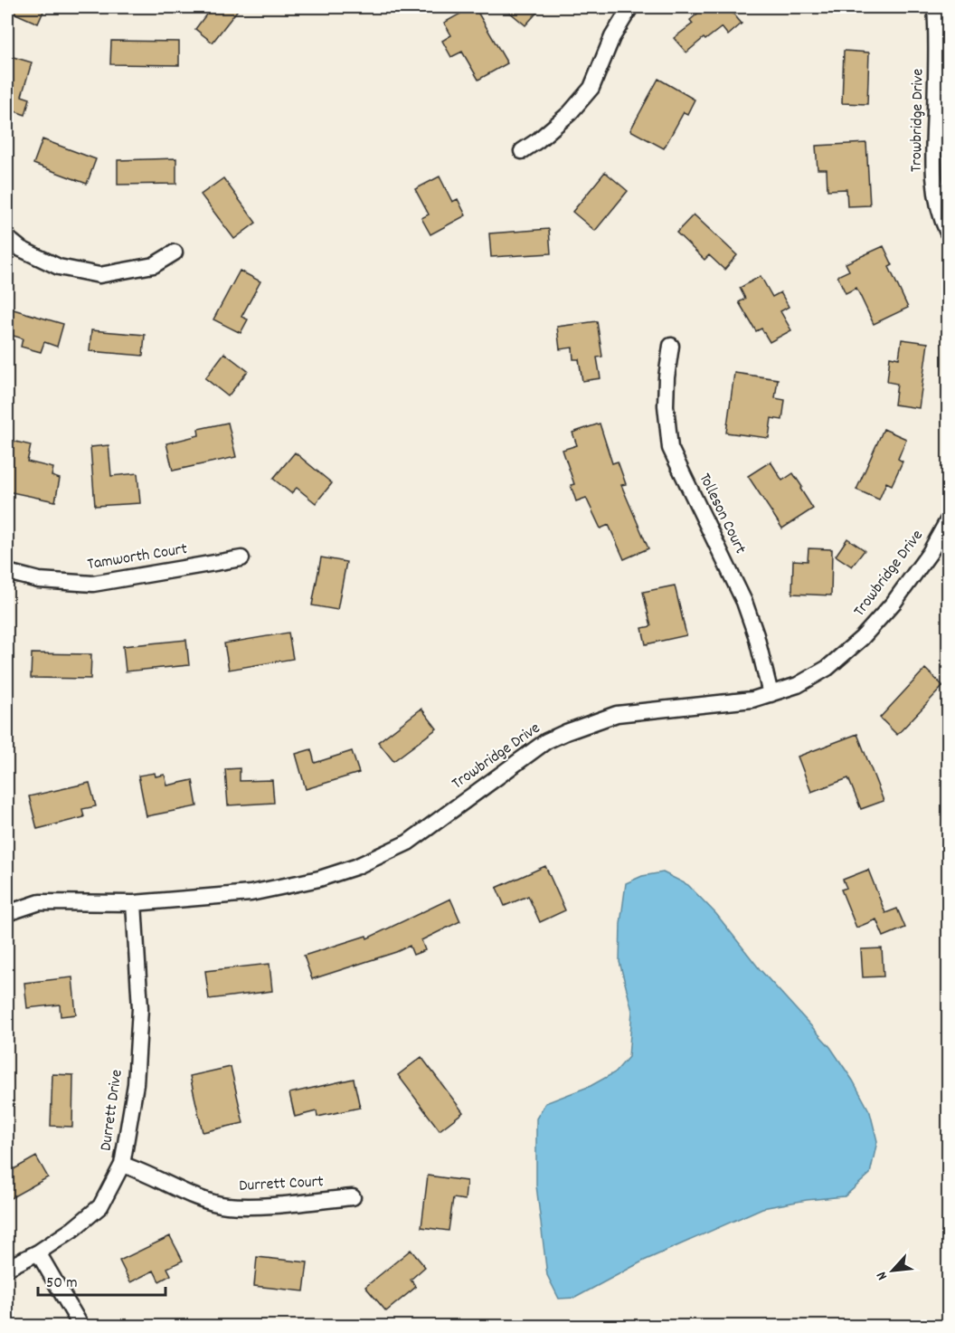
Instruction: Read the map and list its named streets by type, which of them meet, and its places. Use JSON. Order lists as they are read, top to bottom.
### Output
{
  "streets": {
    "street": [
      "Trowbridge Drive",
      "Tolleson Court",
      "Tamworth Court",
      "Durrett Drive",
      "Durrett Court"
    ]
  },
  "crossings": [
    ["Trowbridge Drive", "Tolleson Court"],
    ["Trowbridge Drive", "Durrett Drive"],
    ["Durrett Drive", "Durrett Court"]
  ],
  "scale_bar": "50 m",
  "north": "bottom left"
}
